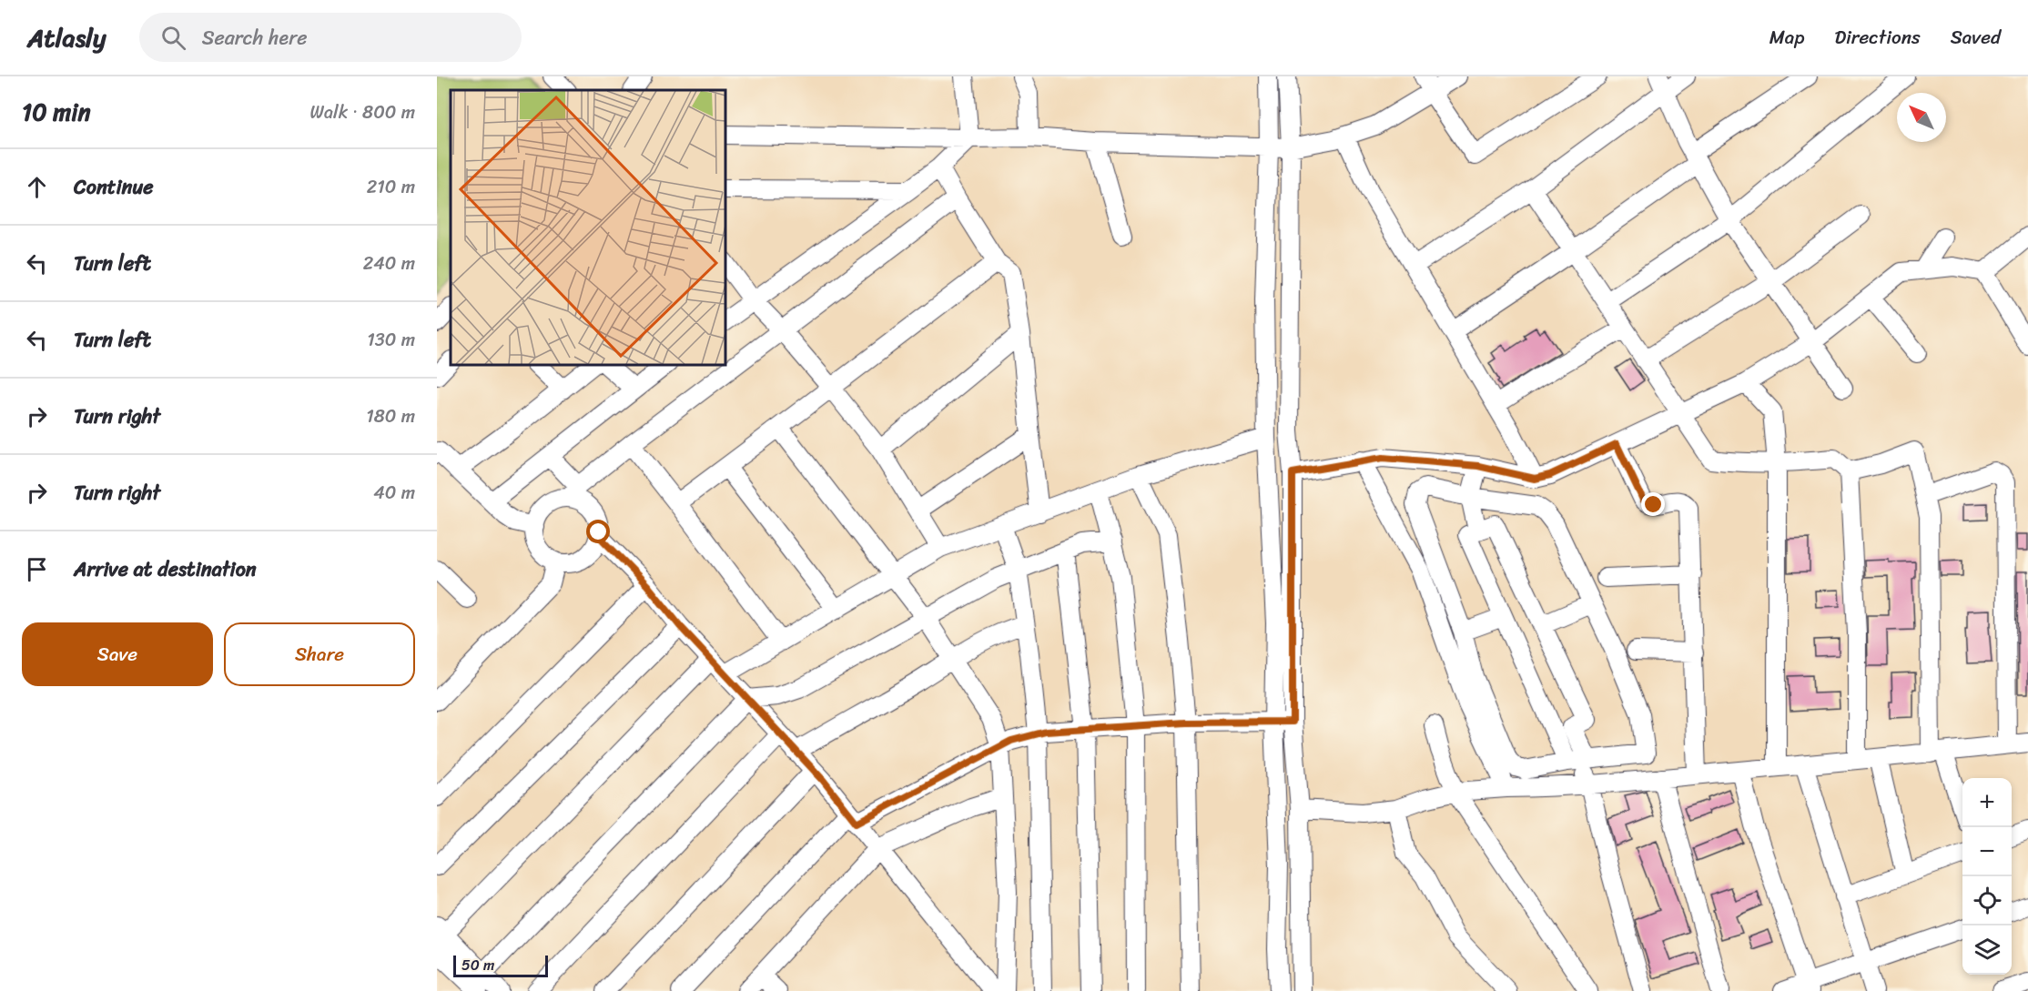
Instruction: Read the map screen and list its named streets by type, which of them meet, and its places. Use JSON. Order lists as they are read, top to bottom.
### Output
{
  "scale_bar": "50 m",
  "north": "top left",
  "page": {
    "header": "Atlasly",
    "search": "Search here",
    "nav": ["Map", "Directions", "Saved"],
    "heading": ["10 min", "Walk · 800 m"],
    "list": [
      ["Continue", "210 m"],
      ["Turn left", "240 m"],
      ["Turn left", "130 m"],
      ["Turn right", "180 m"],
      ["Turn right", "40 m"],
      "Arrive at destination"
    ],
    "buttons": ["Save", "Share"],
    "map_buttons": ["+", "−"],
    "scale": "50 m"
  }
}
